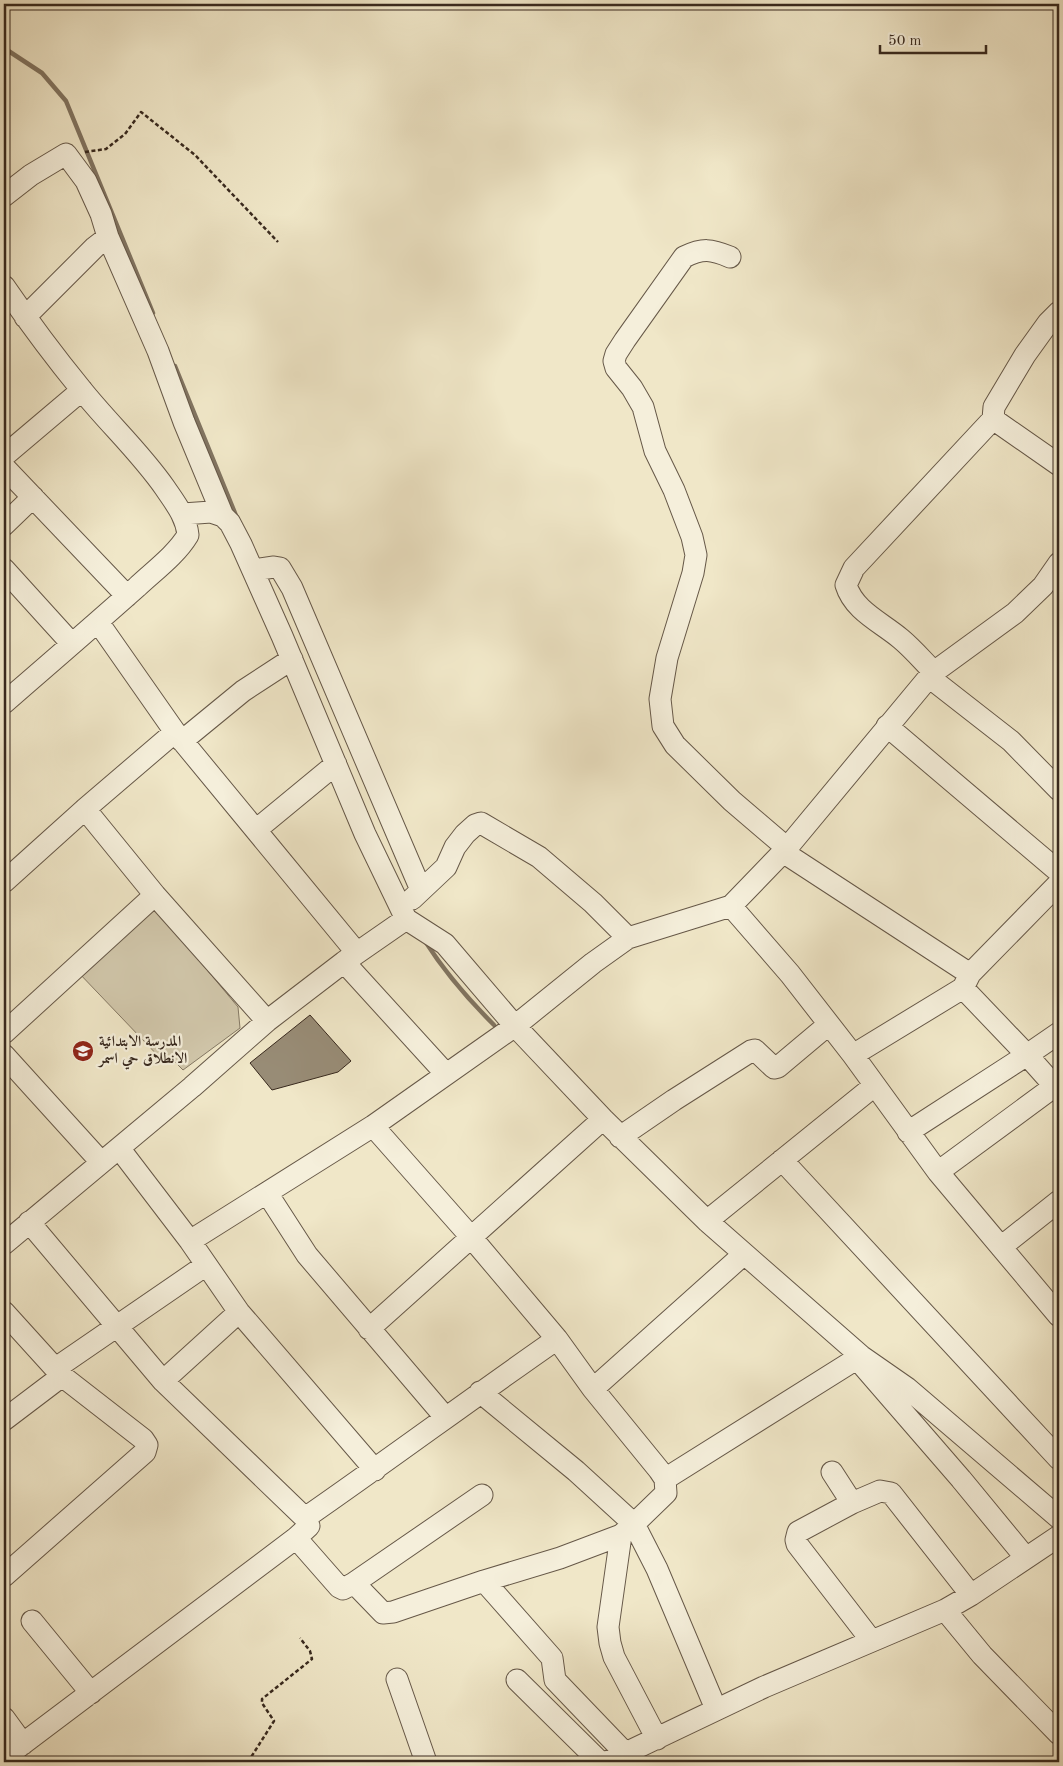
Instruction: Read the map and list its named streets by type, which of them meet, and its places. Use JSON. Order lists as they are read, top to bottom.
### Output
{
  "places": {
    "school or university": ["المدرسة الابتدائية الانطلاق حي اسمر"]
  },
  "scale_bar": "50 m"
}
